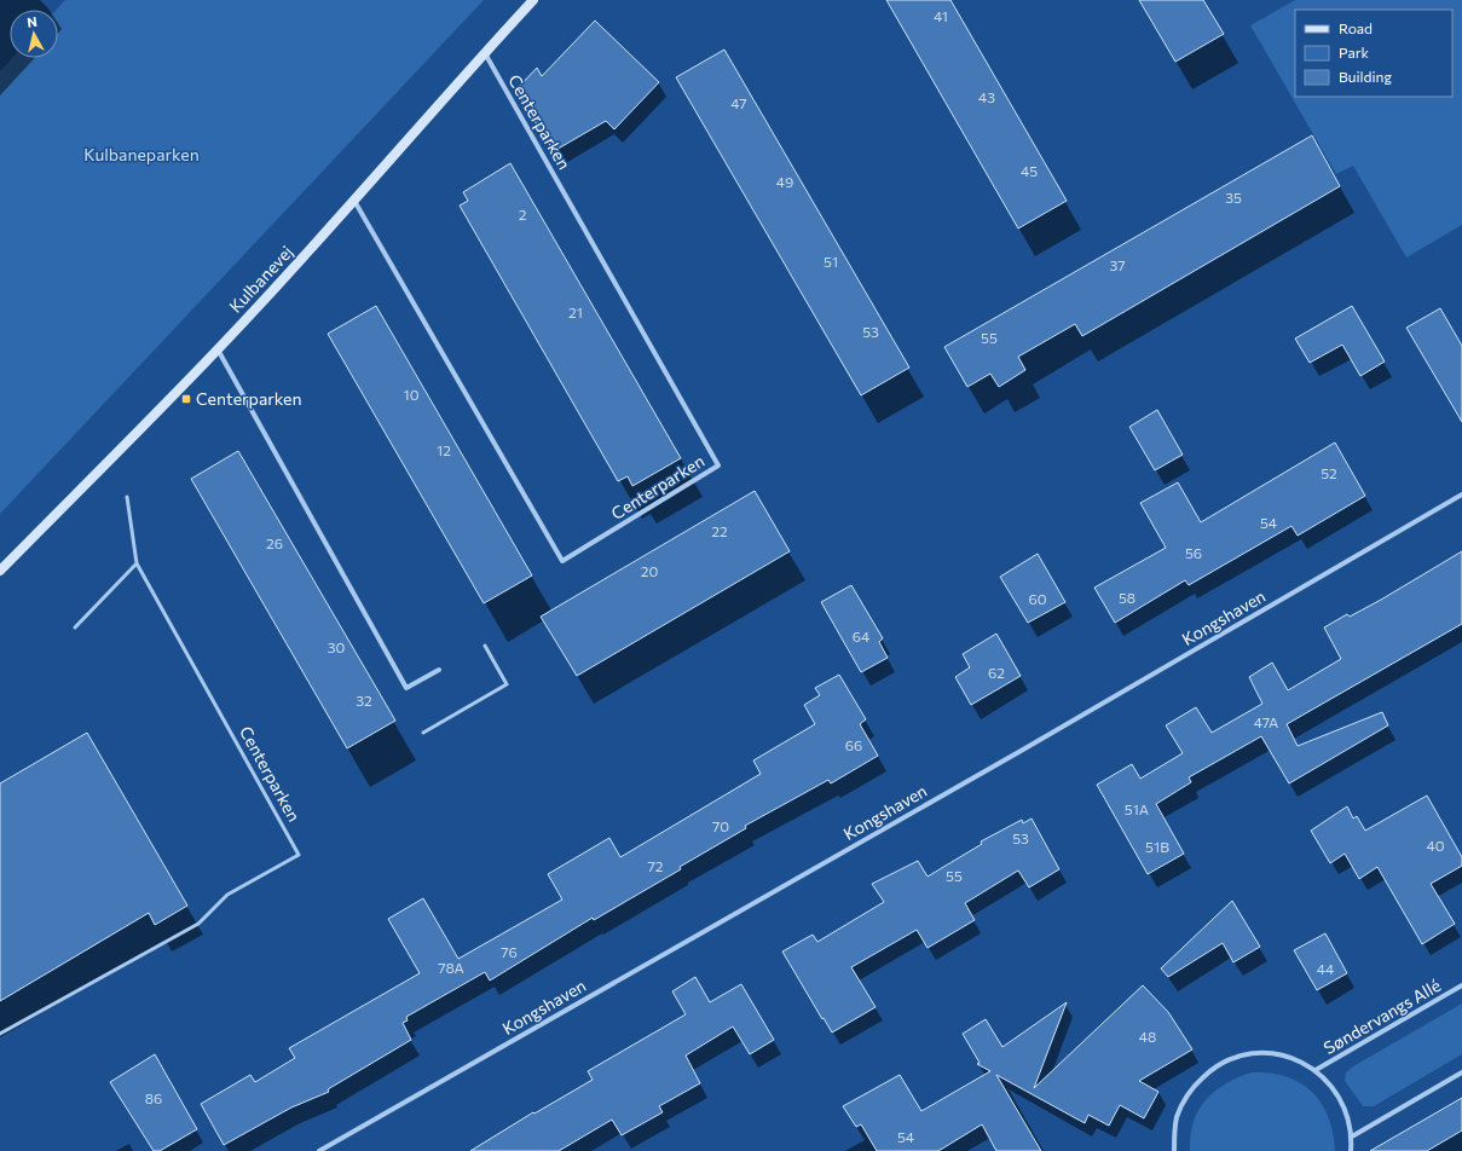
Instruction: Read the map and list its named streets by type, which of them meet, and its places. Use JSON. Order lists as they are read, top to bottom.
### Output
{
  "streets": {
    "street": [
      "Centerparken",
      "Kulbanevej",
      "Kongshaven",
      "Søndervangs Allé"
    ]
  },
  "crossings": [
    ["Centerparken", "Kulbanevej"]
  ],
  "parks": ["Kulbaneparken"],
  "places": {
    "transit": ["Centerparken"]
  },
  "house_numbers": [
    "41",
    "43",
    "47",
    "45",
    "49",
    "35",
    "2",
    "51",
    "37",
    "21",
    "53",
    "55",
    "10",
    "12",
    "52",
    "54",
    "22",
    "26",
    "56",
    "20",
    "58",
    "60",
    "64",
    "30",
    "62",
    "32",
    "47A",
    "66",
    "51A",
    "70",
    "53",
    "40",
    "51B",
    "72",
    "55",
    "76",
    "78A",
    "44",
    "48",
    "86",
    "54"
  ],
  "legend": ["Road", "Park", "Building"],
  "north": "top"
}
